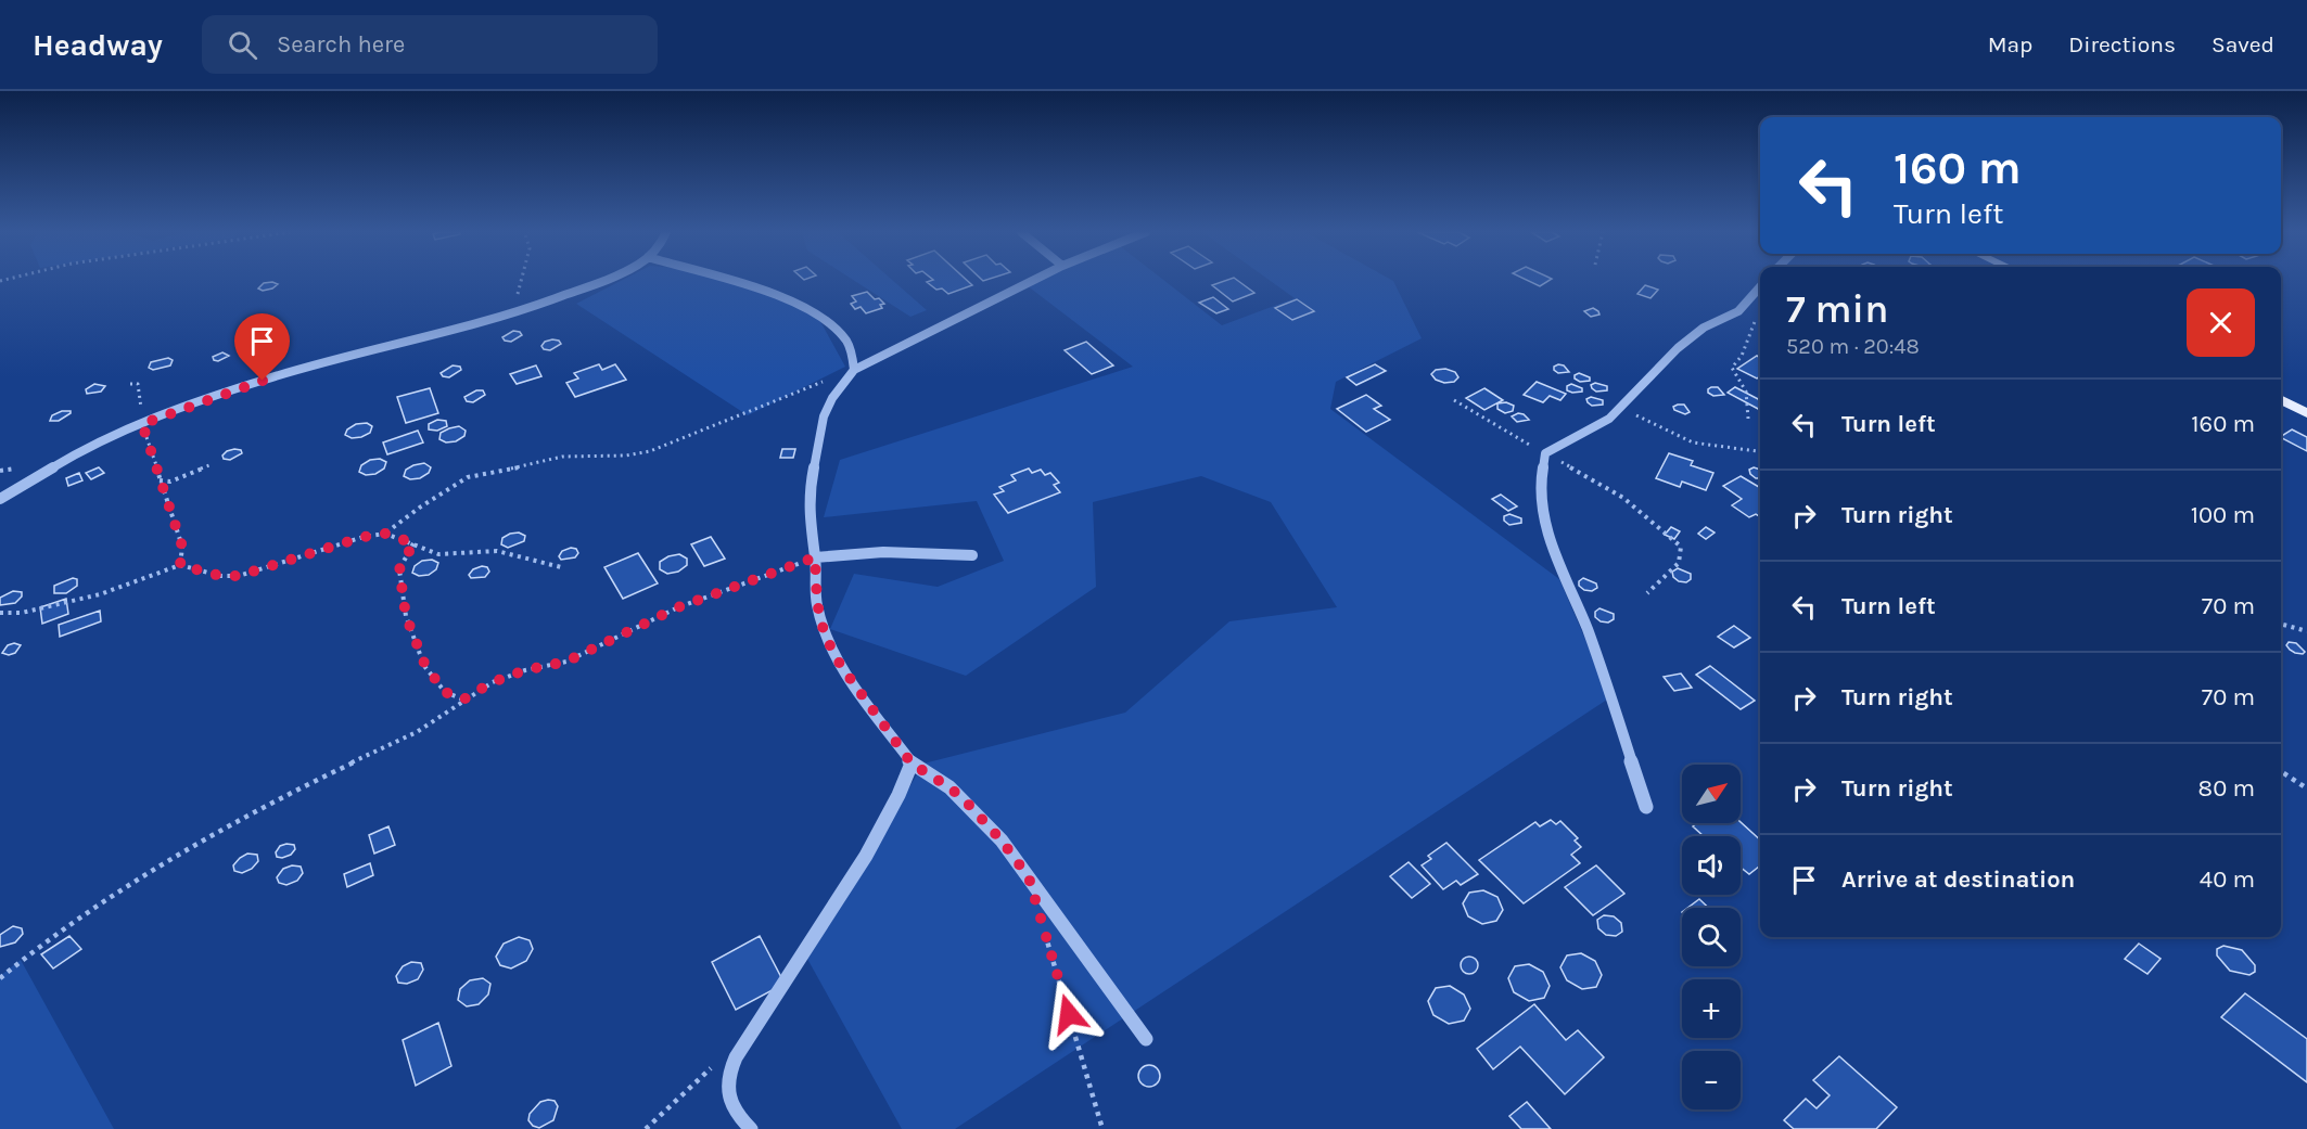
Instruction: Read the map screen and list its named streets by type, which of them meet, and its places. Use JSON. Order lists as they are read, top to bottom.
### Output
{
  "north": "top right",
  "page": {
    "header": "Headway",
    "search": "Search here",
    "nav": ["Map", "Directions", "Saved"],
    "turn": ["160 m", "Turn left"],
    "heading": ["7 min", "520 m · 20:48"],
    "list": [
      {
        "name": "Turn left",
        "value": "160 m"
      },
      {
        "name": "Turn right",
        "value": "100 m"
      },
      {
        "name": "Turn left",
        "value": "70 m"
      },
      {
        "name": "Turn right",
        "value": "70 m"
      },
      {
        "name": "Turn right",
        "value": "80 m"
      },
      {
        "name": "Arrive at destination",
        "value": "40 m"
      }
    ],
    "map_buttons": ["+", "−"]
  }
}
